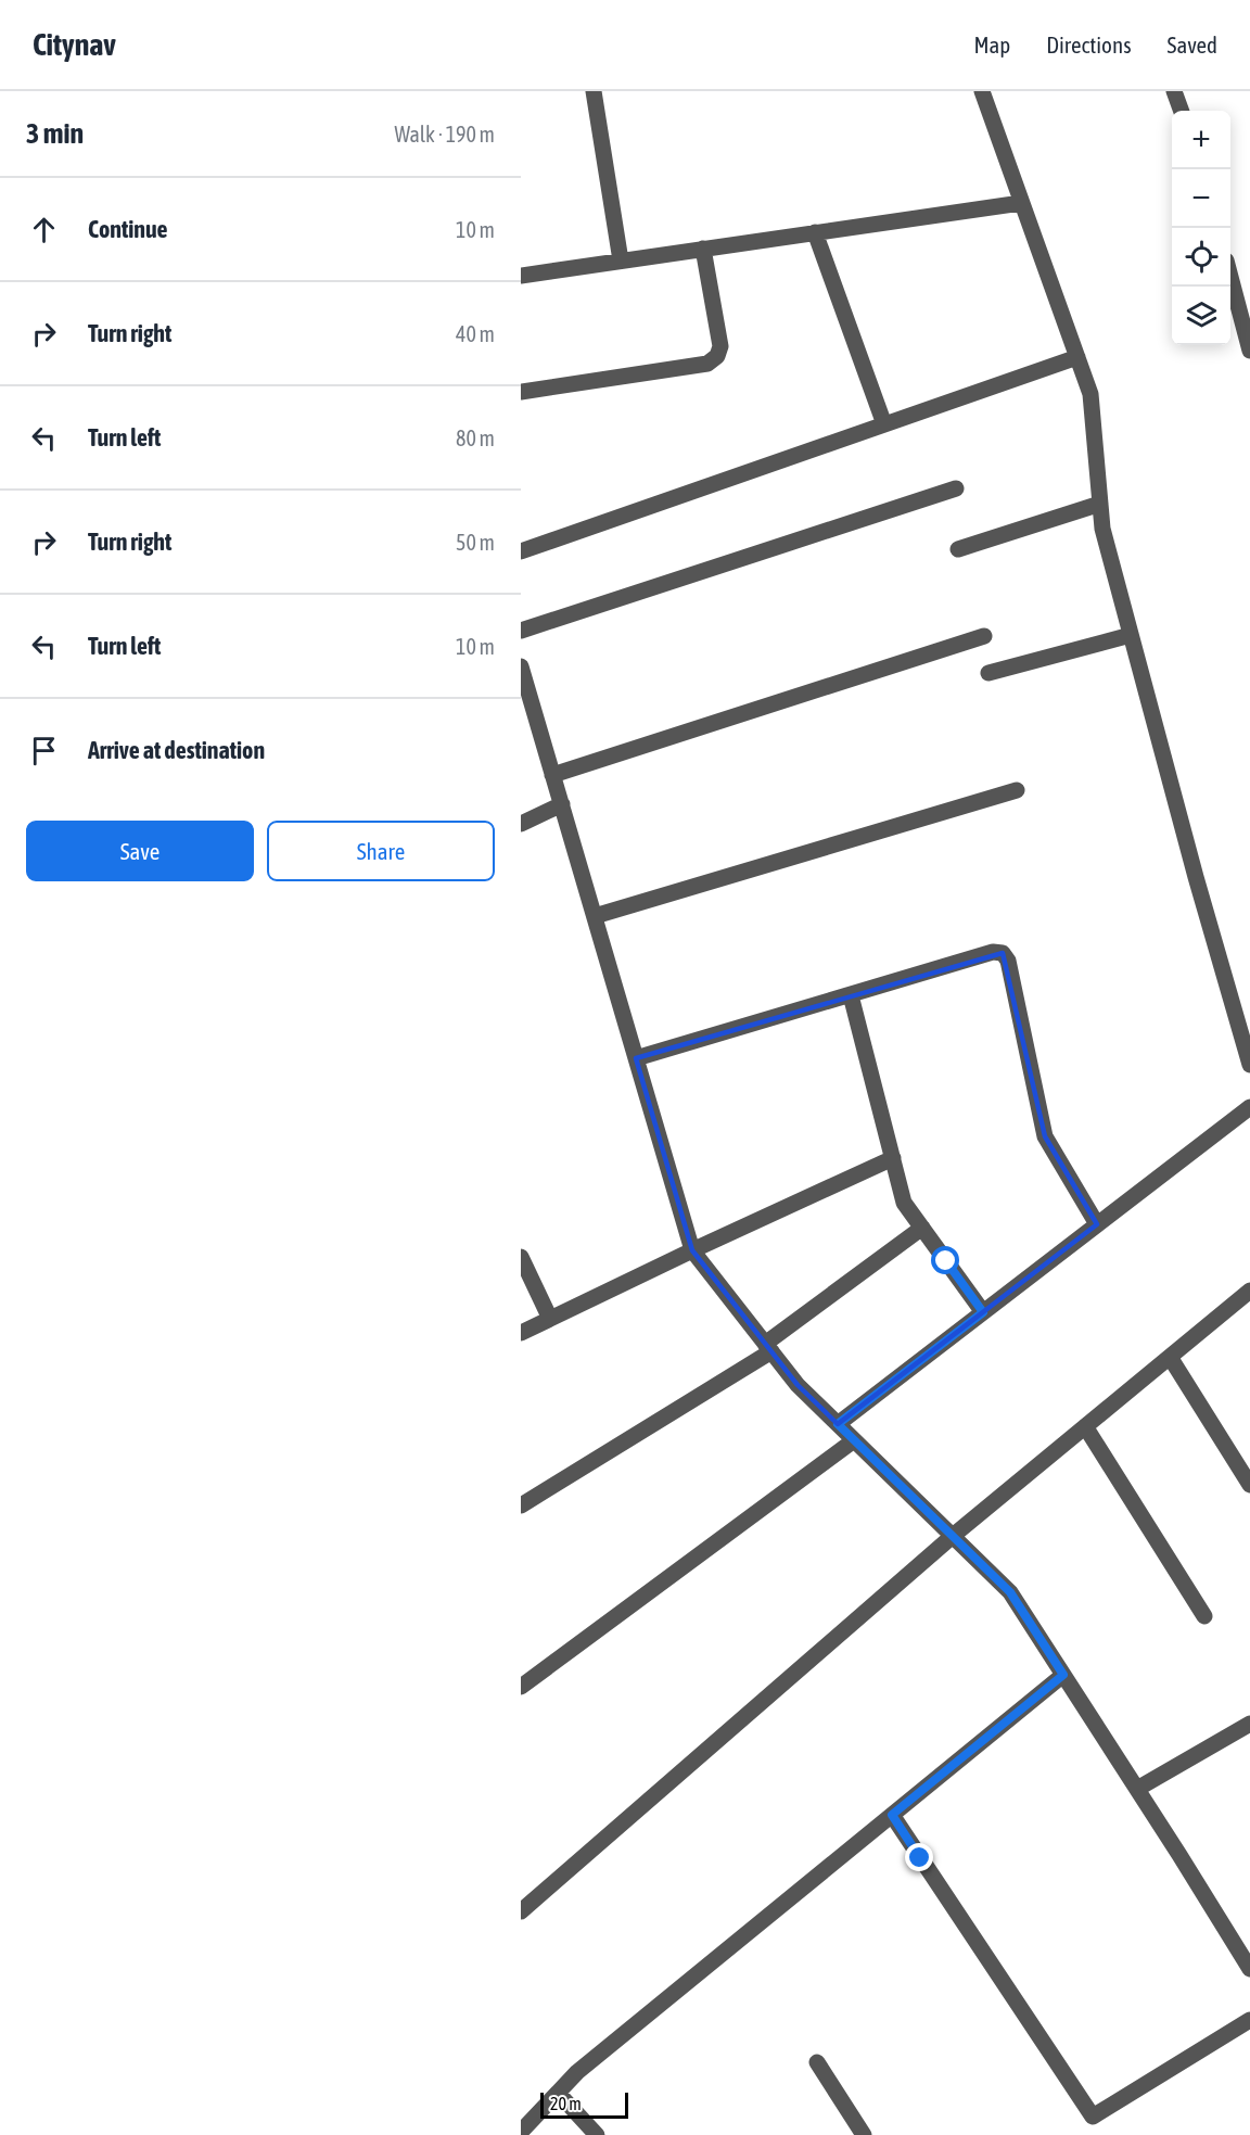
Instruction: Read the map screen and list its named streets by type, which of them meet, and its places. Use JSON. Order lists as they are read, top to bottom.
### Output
{
  "scale_bar": "20 m",
  "page": {
    "header": "Citynav",
    "nav": ["Map", "Directions", "Saved"],
    "heading": ["3 min", "Walk · 190 m"],
    "map_buttons": ["+", "−"],
    "list": [
      ["Continue", "10 m"],
      ["Turn right", "40 m"],
      ["Turn left", "80 m"],
      ["Turn right", "50 m"],
      ["Turn left", "10 m"],
      "Arrive at destination"
    ],
    "buttons": ["Save", "Share"],
    "scale": "20 m"
  }
}
